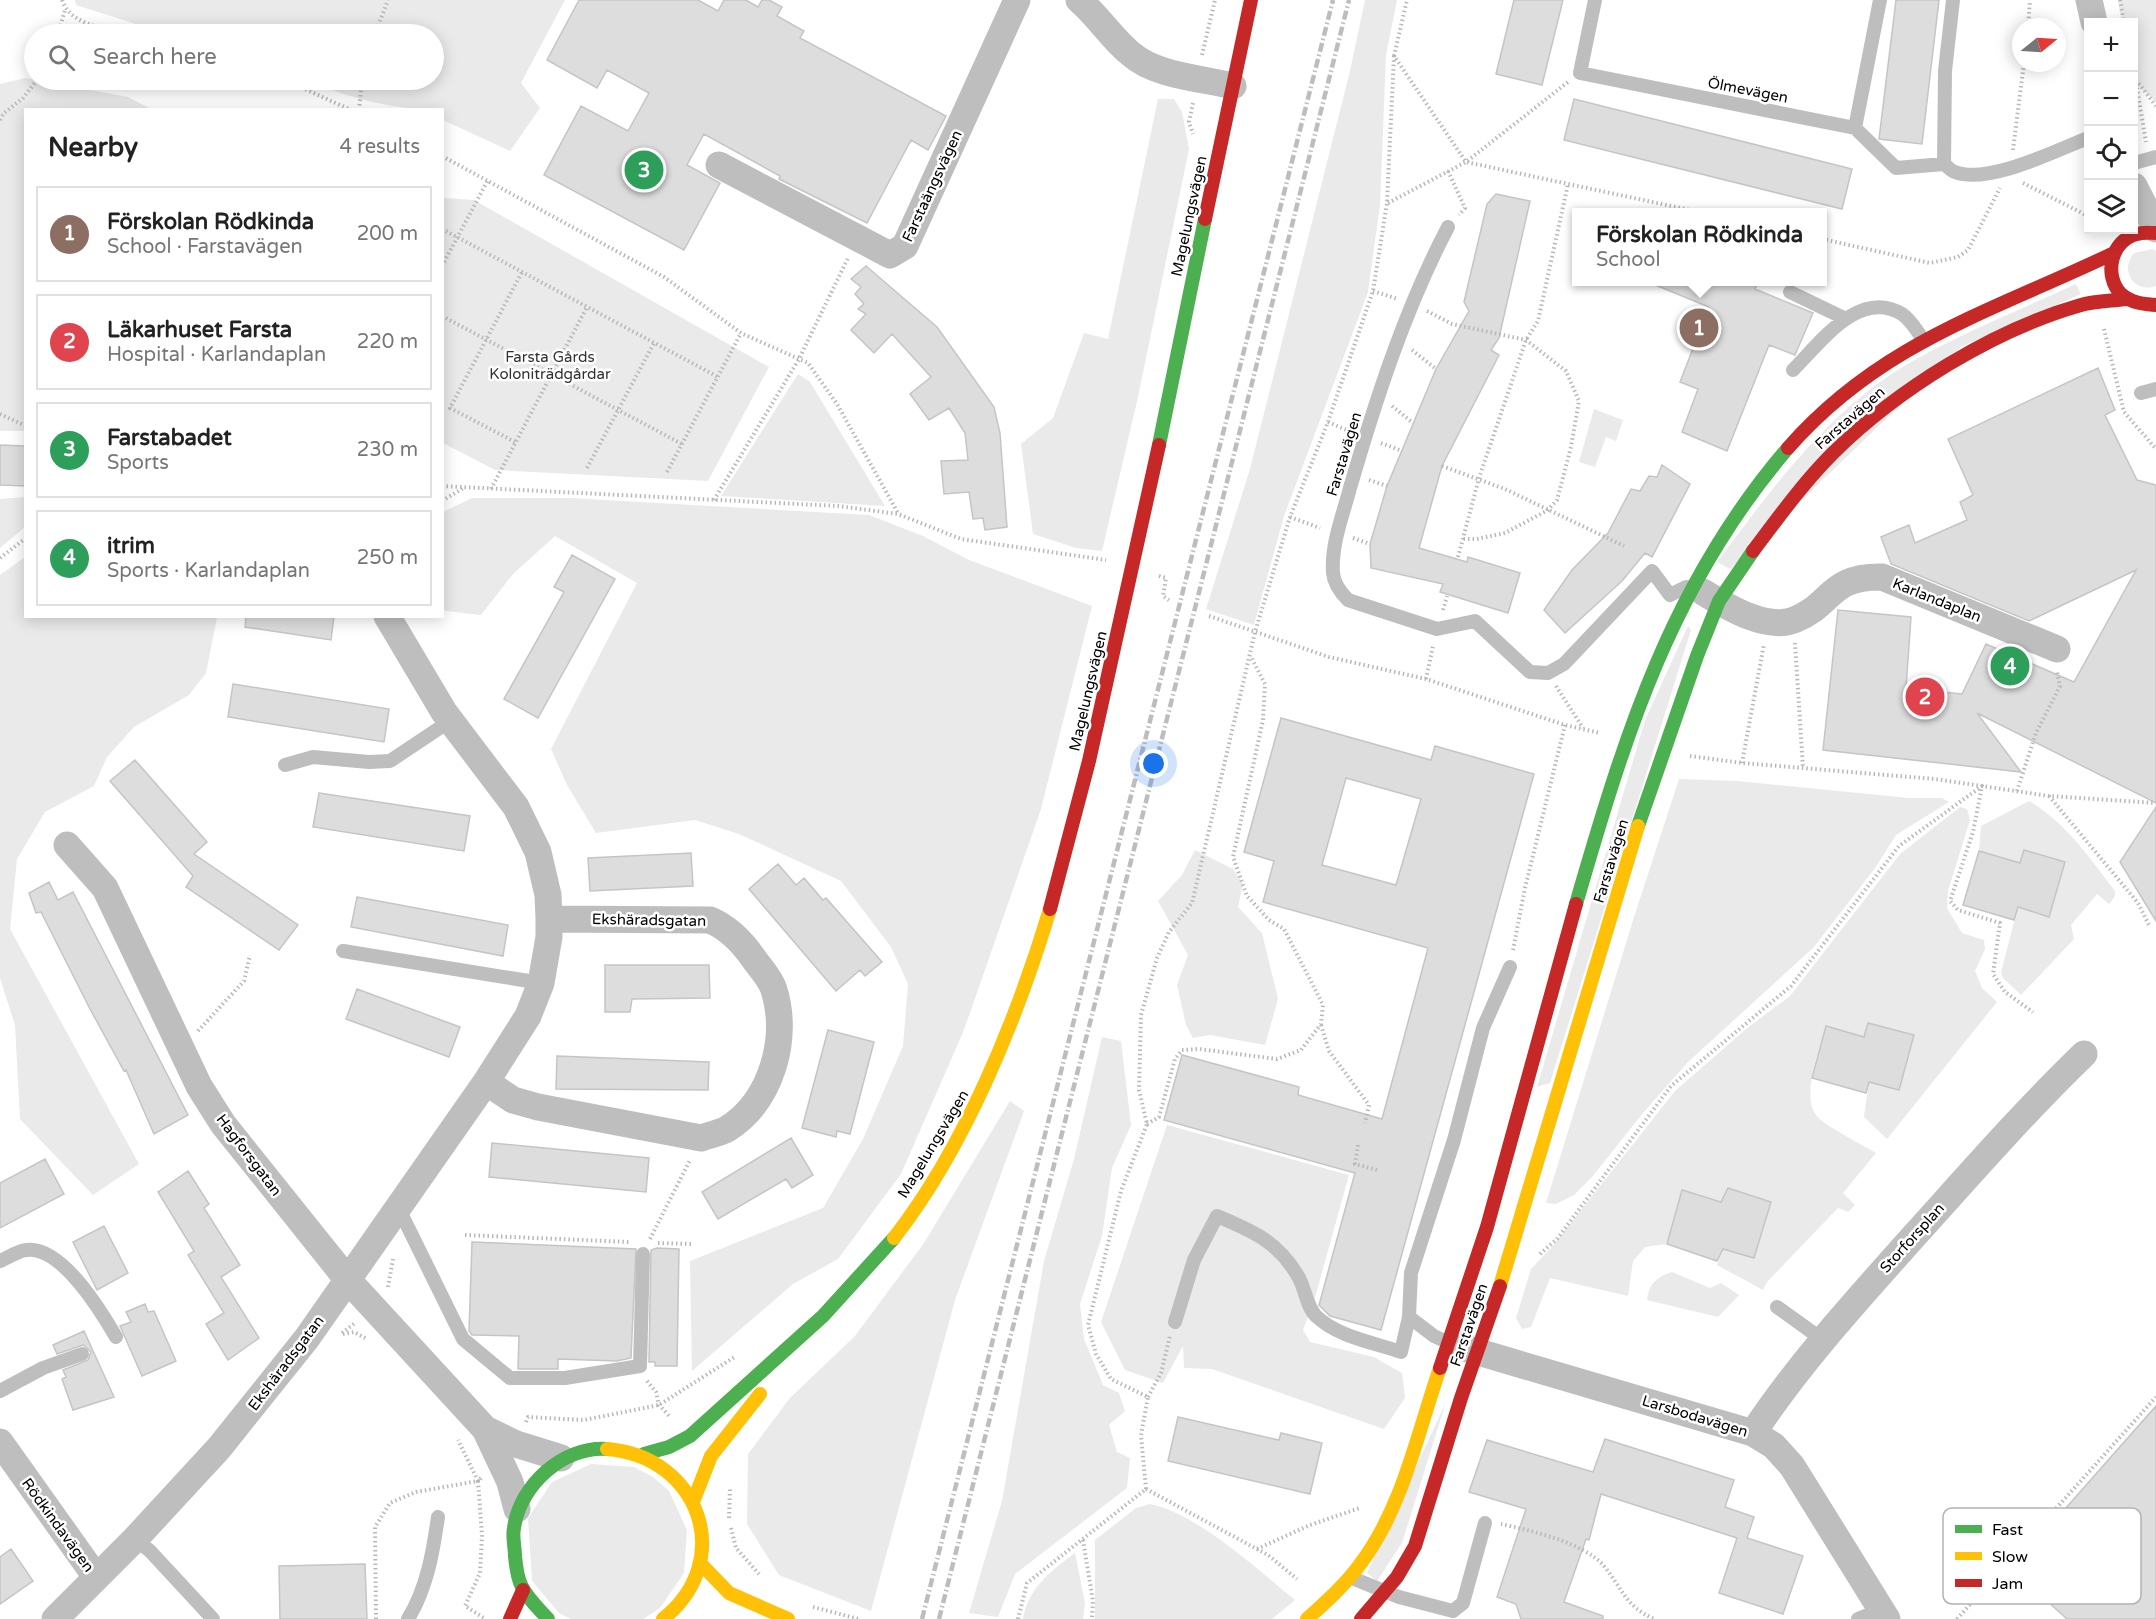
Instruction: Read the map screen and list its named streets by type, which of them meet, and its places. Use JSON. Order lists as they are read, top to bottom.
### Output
{
  "streets": {
    "street": [
      "Farstaängsvägen",
      "Magelungsvägen",
      "Farstavägen",
      "Karlandaplan",
      "Ekshäradsgatan",
      "Hagforsgatan",
      "Storforsplan",
      "Larsbodavägen",
      "Rödkindavägen"
    ],
    "lane": ["Ölmevägen"]
  },
  "crossings": [
    ["Farstavägen", "Karlandaplan"],
    ["Farstavägen", "Larsbodavägen"],
    ["Ekshäradsgatan", "Hagforsgatan"],
    ["Ekshäradsgatan", "Rödkindavägen"],
    ["Storforsplan", "Larsbodavägen"]
  ],
  "parks": ["Farsta Gårds Koloniträdgårdar"],
  "legend": ["Fast", "Slow", "Jam"],
  "north": "right",
  "page": {
    "map_buttons": ["+", "−"],
    "search": "Search here",
    "heading": ["Nearby", "4 results"],
    "pins": [
      "3",
      "1",
      "4",
      "2"
    ],
    "list": [
      {
        "mark": "1",
        "name": "Förskolan Rödkinda",
        "note": "School · Farstavägen",
        "value": "200 m"
      },
      {
        "mark": "2",
        "name": "Läkarhuset Farsta",
        "note": "Hospital · Karlandaplan",
        "value": "220 m"
      },
      {
        "mark": "3",
        "name": "Farstabadet",
        "note": "Sports",
        "value": "230 m"
      },
      {
        "mark": "4",
        "name": "itrim",
        "note": "Sports · Karlandaplan",
        "value": "250 m"
      }
    ],
    "popup": ["Förskolan Rödkinda", "School"]
  }
}
